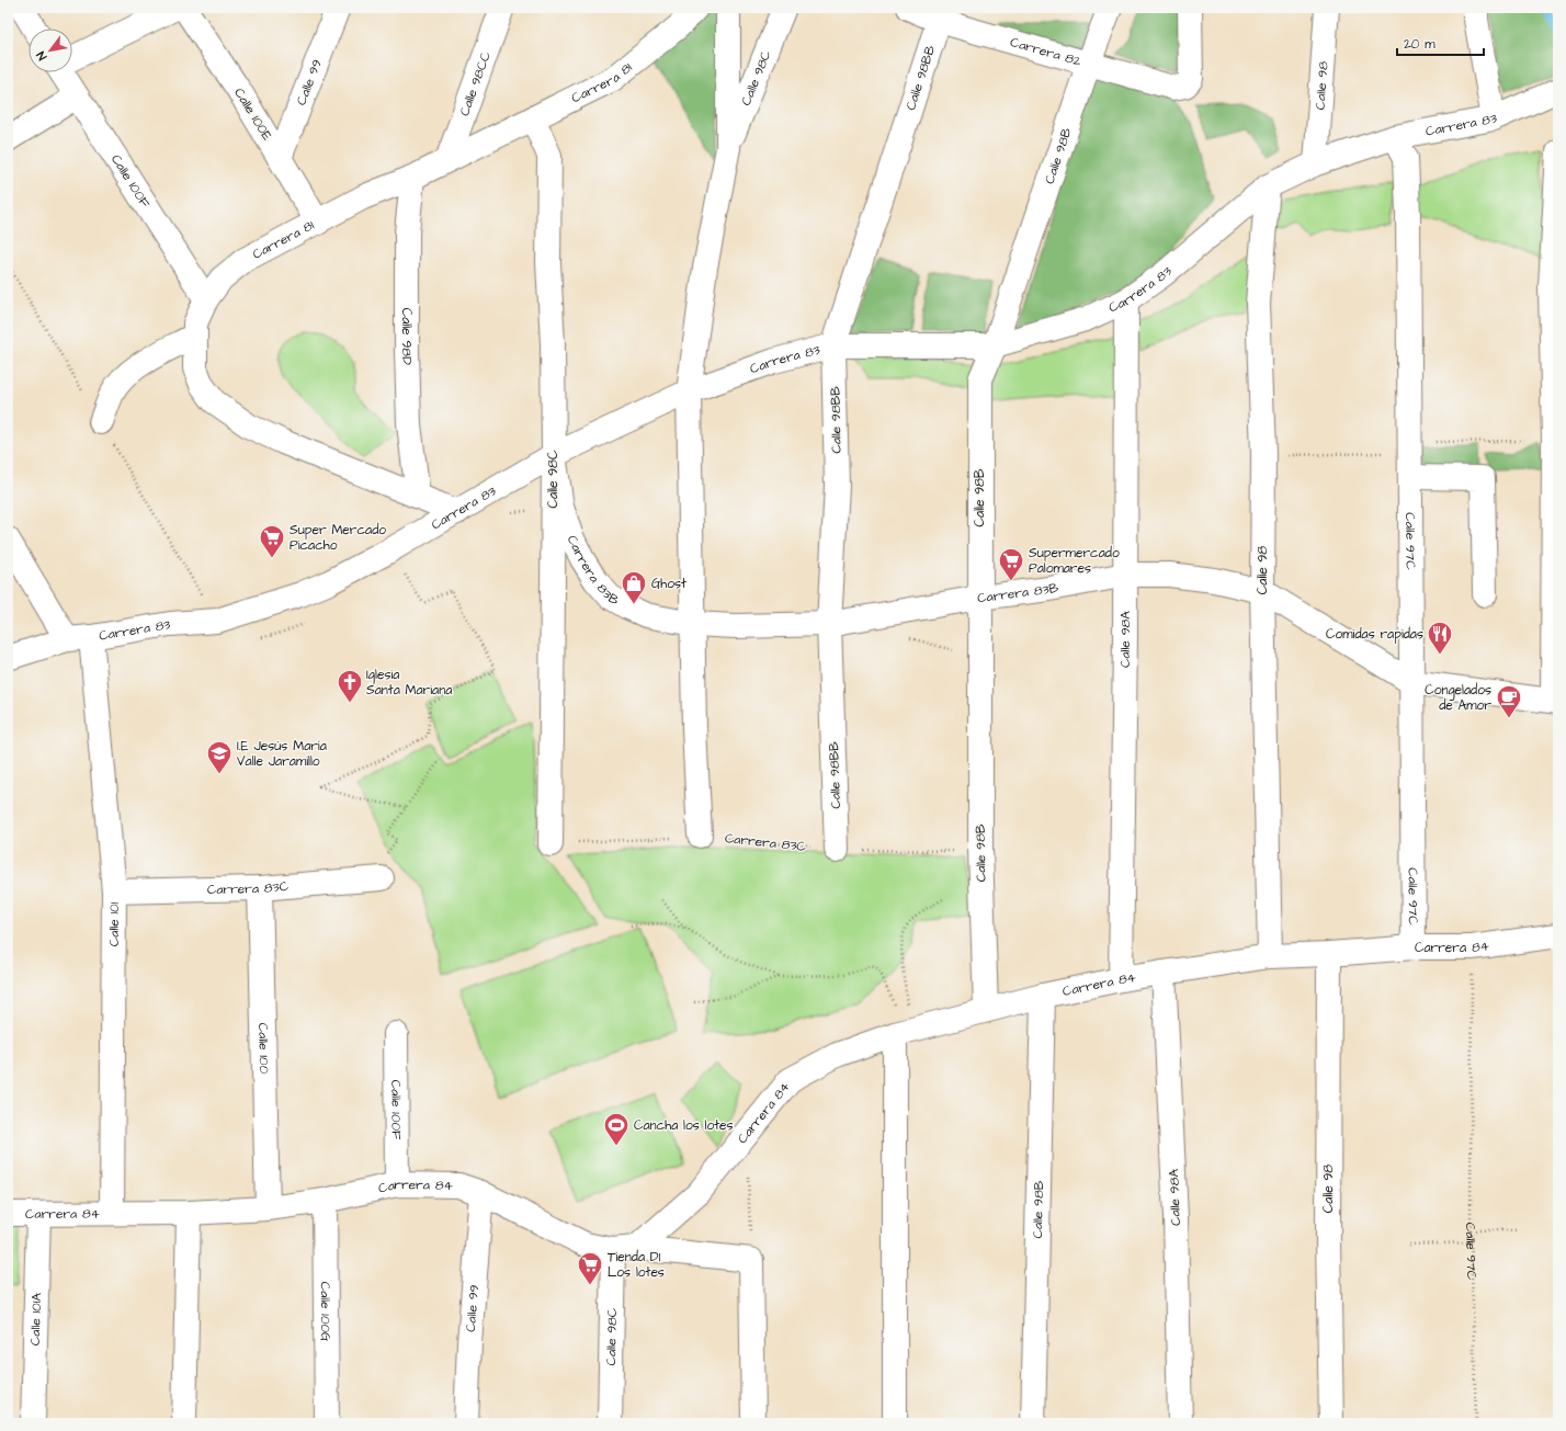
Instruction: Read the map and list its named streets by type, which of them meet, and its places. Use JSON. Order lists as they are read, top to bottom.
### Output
{
  "streets": {
    "street": [
      "Carrera 82",
      "Calle 98C",
      "Calle 98BB",
      "Calle 99",
      "Carrera 81",
      "Calle 98CC",
      "Calle 98",
      "Calle 100E",
      "Carrera 83",
      "Calle 98B",
      "Calle 100F",
      "Calle 98D",
      "Calle 97C",
      "Carrera 83B",
      "Calle 98A",
      "Carrera 83C",
      "Calle 101",
      "Carrera 84",
      "Calle 100",
      "Calle 100G",
      "Calle 101A"
    ]
  },
  "crossings": [
    ["Carrera 82", "Calle 98BB"],
    ["Carrera 82", "Calle 98B"],
    ["Calle 98C", "Carrera 81"],
    ["Calle 98C", "Carrera 83"],
    ["Calle 98C", "Carrera 83B"],
    ["Calle 98C", "Carrera 83C"],
    ["Calle 98C", "Carrera 84"],
    ["Calle 98BB", "Carrera 83"],
    ["Calle 98BB", "Carrera 83B"],
    ["Calle 98BB", "Carrera 83C"],
    ["Calle 99", "Calle 100E"],
    ["Calle 99", "Carrera 84"],
    ["Carrera 81", "Calle 98CC"],
    ["Carrera 81", "Calle 100E"],
    ["Carrera 81", "Carrera 83"],
    ["Carrera 81", "Calle 100F"],
    ["Carrera 81", "Calle 98D"],
    ["Calle 98", "Carrera 83"],
    ["Calle 98", "Carrera 83B"],
    ["Calle 98", "Carrera 84"],
    ["Carrera 83", "Calle 98B"],
    ["Carrera 83", "Calle 97C"],
    ["Carrera 83", "Carrera 83B"],
    ["Carrera 83", "Calle 98A"],
    ["Carrera 83", "Calle 101"],
    ["Calle 98B", "Carrera 83B"],
    ["Calle 98B", "Carrera 83C"],
    ["Calle 98B", "Carrera 84"],
    ["Calle 100F", "Carrera 84"],
    ["Calle 97C", "Carrera 83B"],
    ["Calle 97C", "Carrera 84"],
    ["Carrera 83B", "Calle 98A"],
    ["Calle 98A", "Carrera 84"],
    ["Carrera 83C", "Calle 101"],
    ["Carrera 83C", "Calle 100"],
    ["Calle 101", "Carrera 84"],
    ["Carrera 84", "Calle 100"],
    ["Carrera 84", "Calle 100G"],
    ["Carrera 84", "Calle 101A"]
  ],
  "places": {
    "supermarket": ["Super Mercado Picacho", "Supermercado Palomares", "Tienda D1 Los lotes"],
    "shop": ["Ghost"],
    "restaurant": ["Comidas rapidas"],
    "church": ["Iglesia Santa Mariana"],
    "cafe": ["Congelados de Amor"],
    "school or university": ["I.E Jesús María Valle Jaramillo"],
    "sports": ["Cancha los lotes"]
  },
  "scale_bar": "20 m",
  "north": "bottom left"
}
